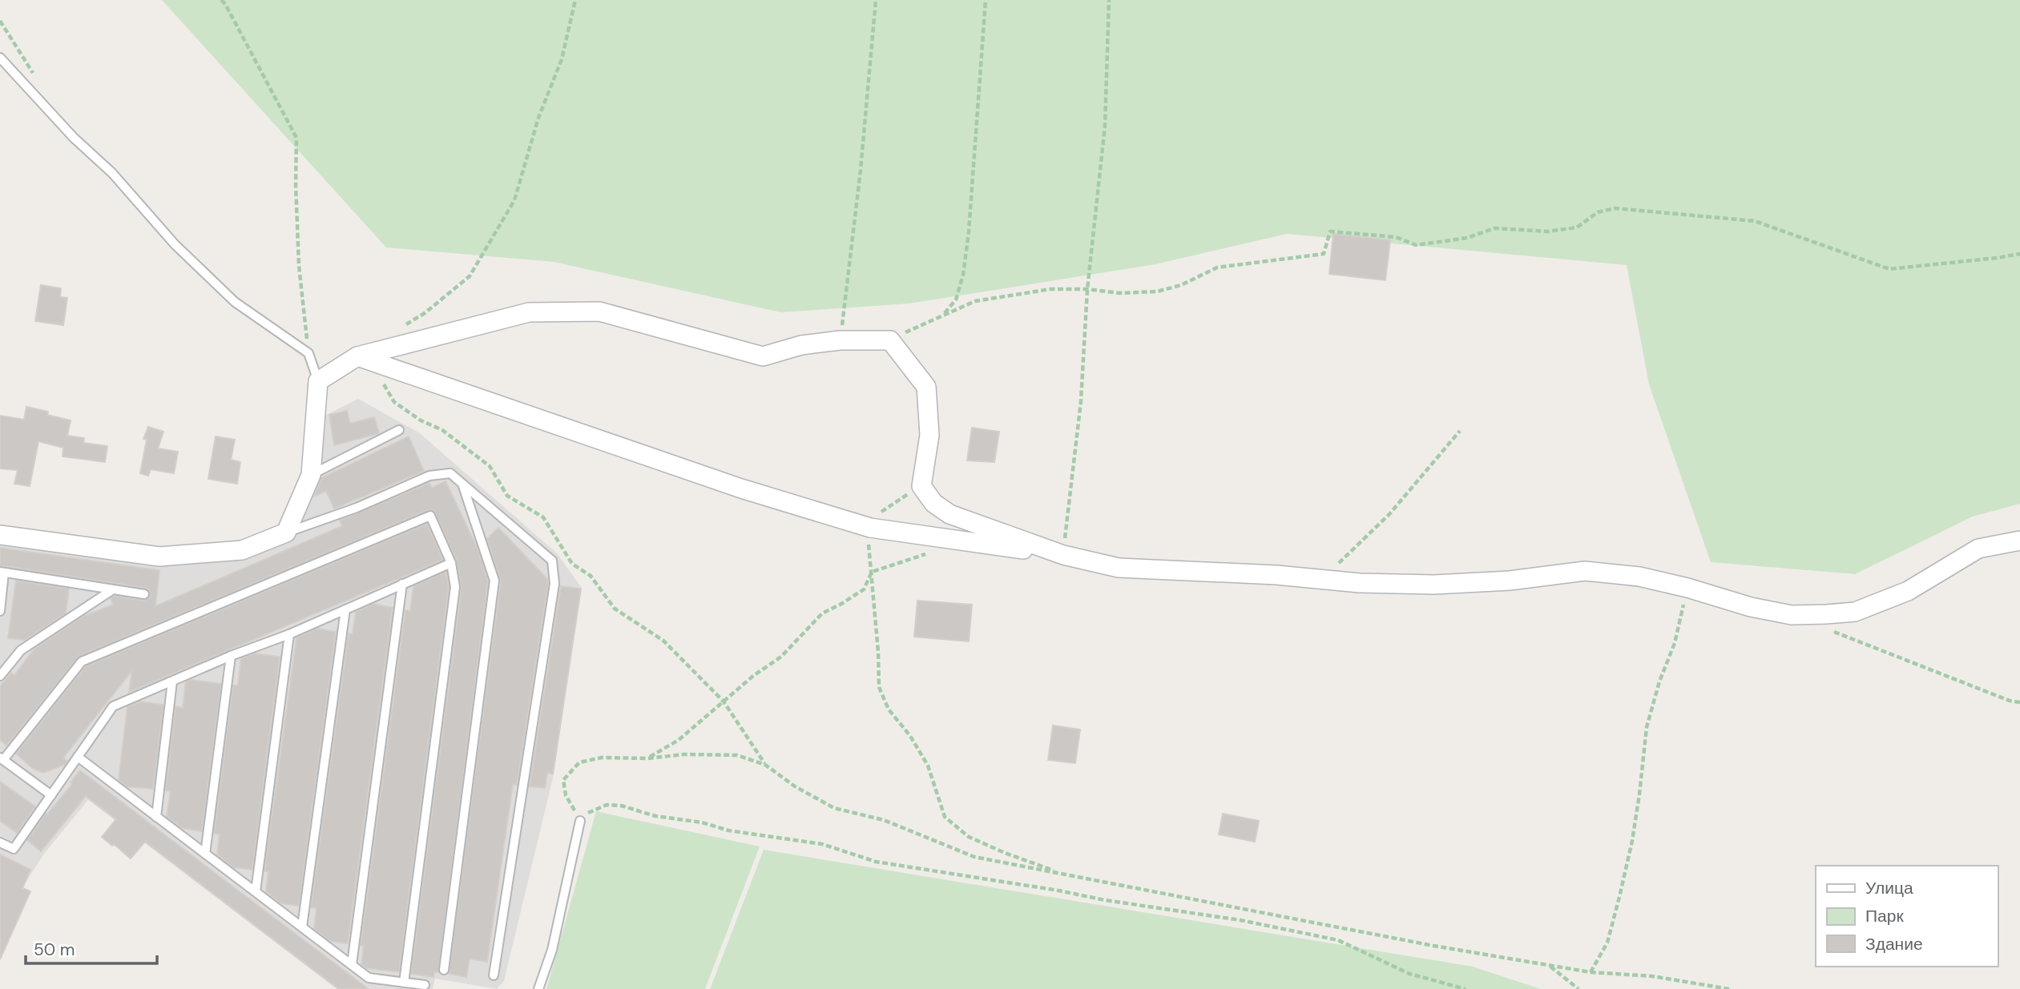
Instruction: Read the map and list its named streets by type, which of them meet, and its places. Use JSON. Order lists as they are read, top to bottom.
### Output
{
  "legend": ["Улица", "Парк", "Здание"],
  "scale_bar": "50 m"
}
